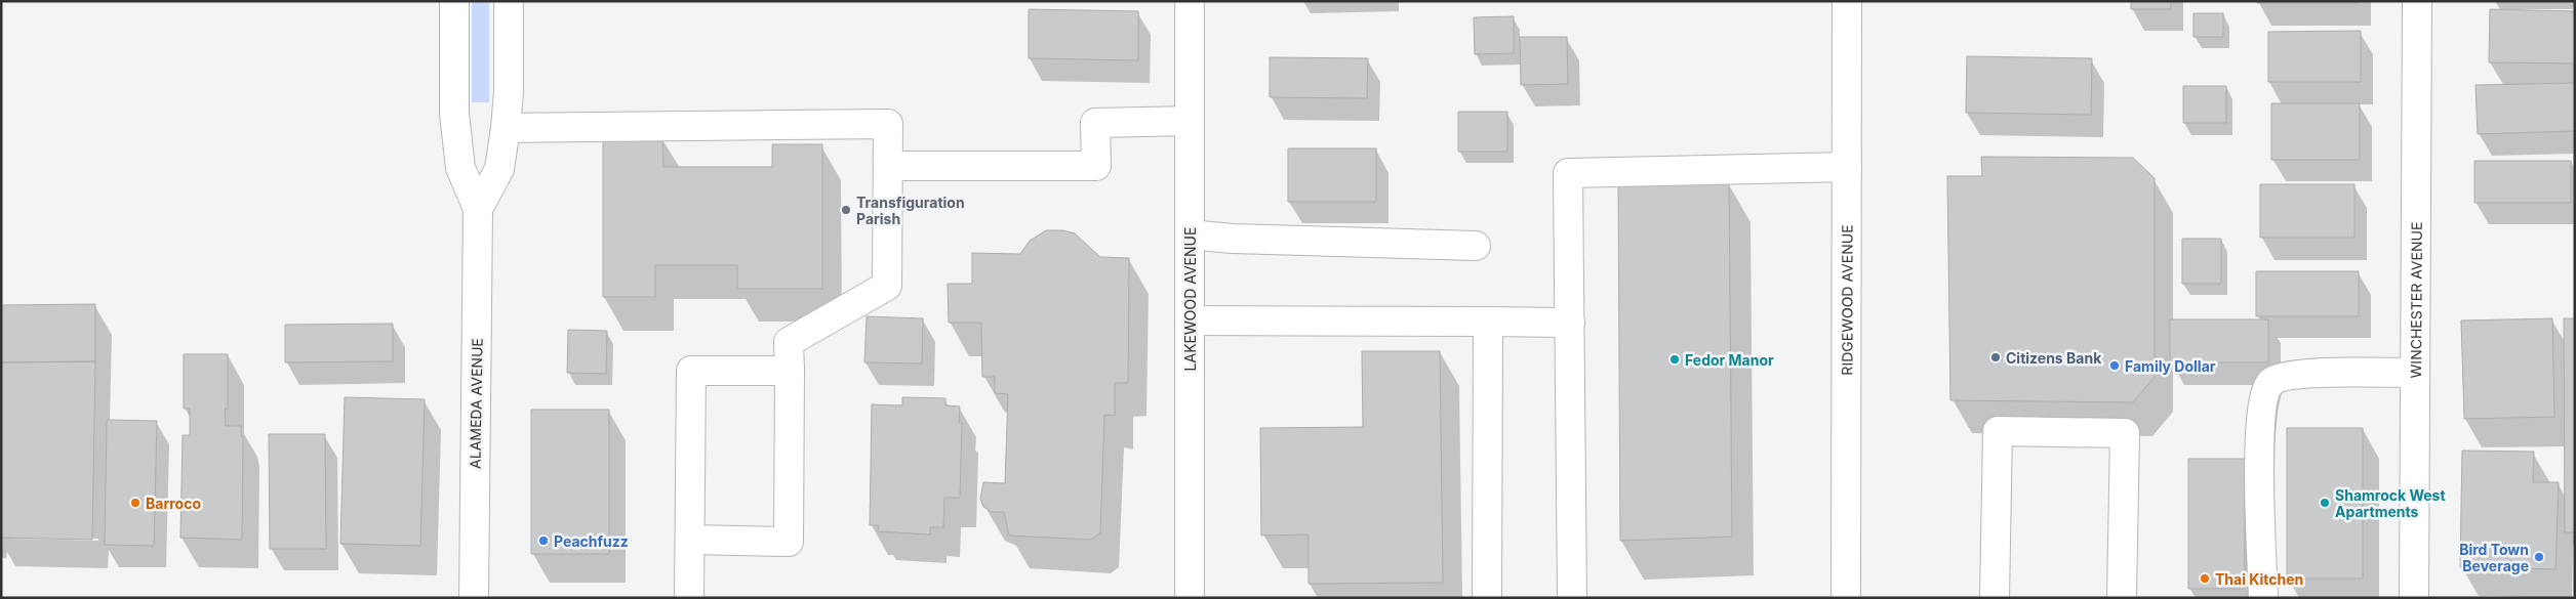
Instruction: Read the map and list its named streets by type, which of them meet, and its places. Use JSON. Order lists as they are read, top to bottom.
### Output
{
  "streets": {
    "street": [
      "LAKEWOOD AVENUE",
      "WINCHESTER AVENUE",
      "RIDGEWOOD AVENUE",
      "ALAMEDA AVENUE"
    ]
  },
  "places": [
    "Transfiguration Parish",
    "Citizens Bank",
    "Fedor Manor",
    "Family Dollar",
    "Barroco",
    "Shamrock West Apartments",
    "Peachfuzz",
    "Bird Town Beverage",
    "Thai Kitchen"
  ]
}
